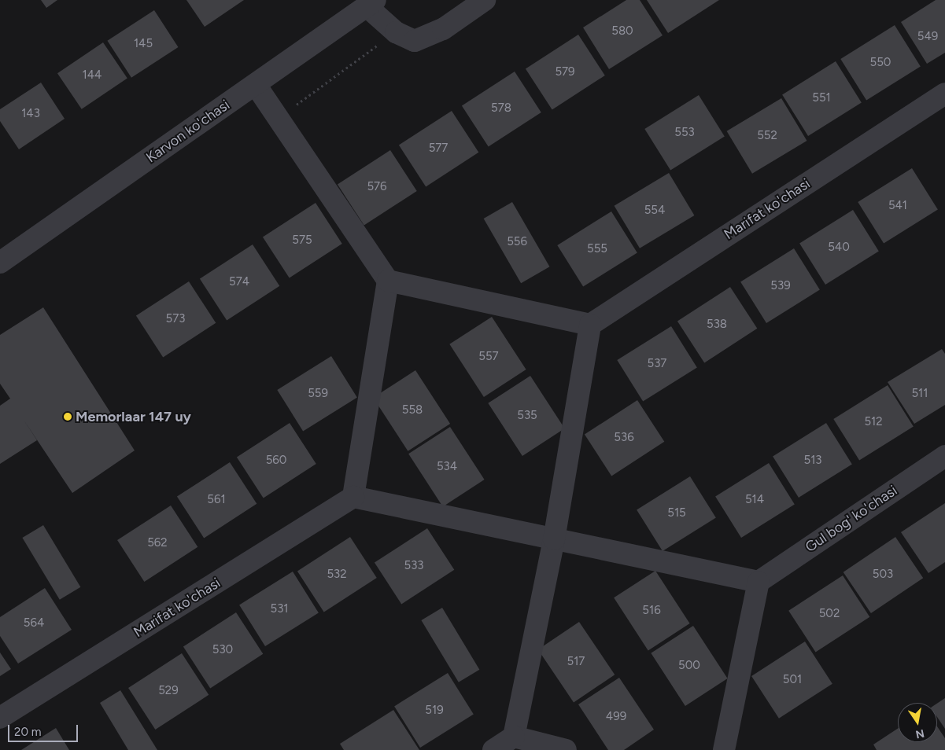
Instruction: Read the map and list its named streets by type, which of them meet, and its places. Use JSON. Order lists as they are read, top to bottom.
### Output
{
  "streets": {
    "street": ["Karvon ko'chasi", "Marifat ko'chasi", "Gul bog' ko'chasi"]
  },
  "places": ["Memorlaar 147 uy"],
  "house_numbers": [
    "580",
    "549",
    "145",
    "550",
    "579",
    "144",
    "551",
    "578",
    "143",
    "553",
    "552",
    "577",
    "576",
    "541",
    "554",
    "575",
    "556",
    "540",
    "555",
    "574",
    "539",
    "573",
    "538",
    "557",
    "537",
    "559",
    "511",
    "558",
    "535",
    "512",
    "536",
    "560",
    "513",
    "534",
    "561",
    "514",
    "515",
    "562",
    "533",
    "532",
    "503",
    "531",
    "516",
    "502",
    "564",
    "530",
    "517",
    "500",
    "501",
    "529",
    "519",
    "499"
  ],
  "scale_bar": "20 m",
  "north": "bottom"
}
